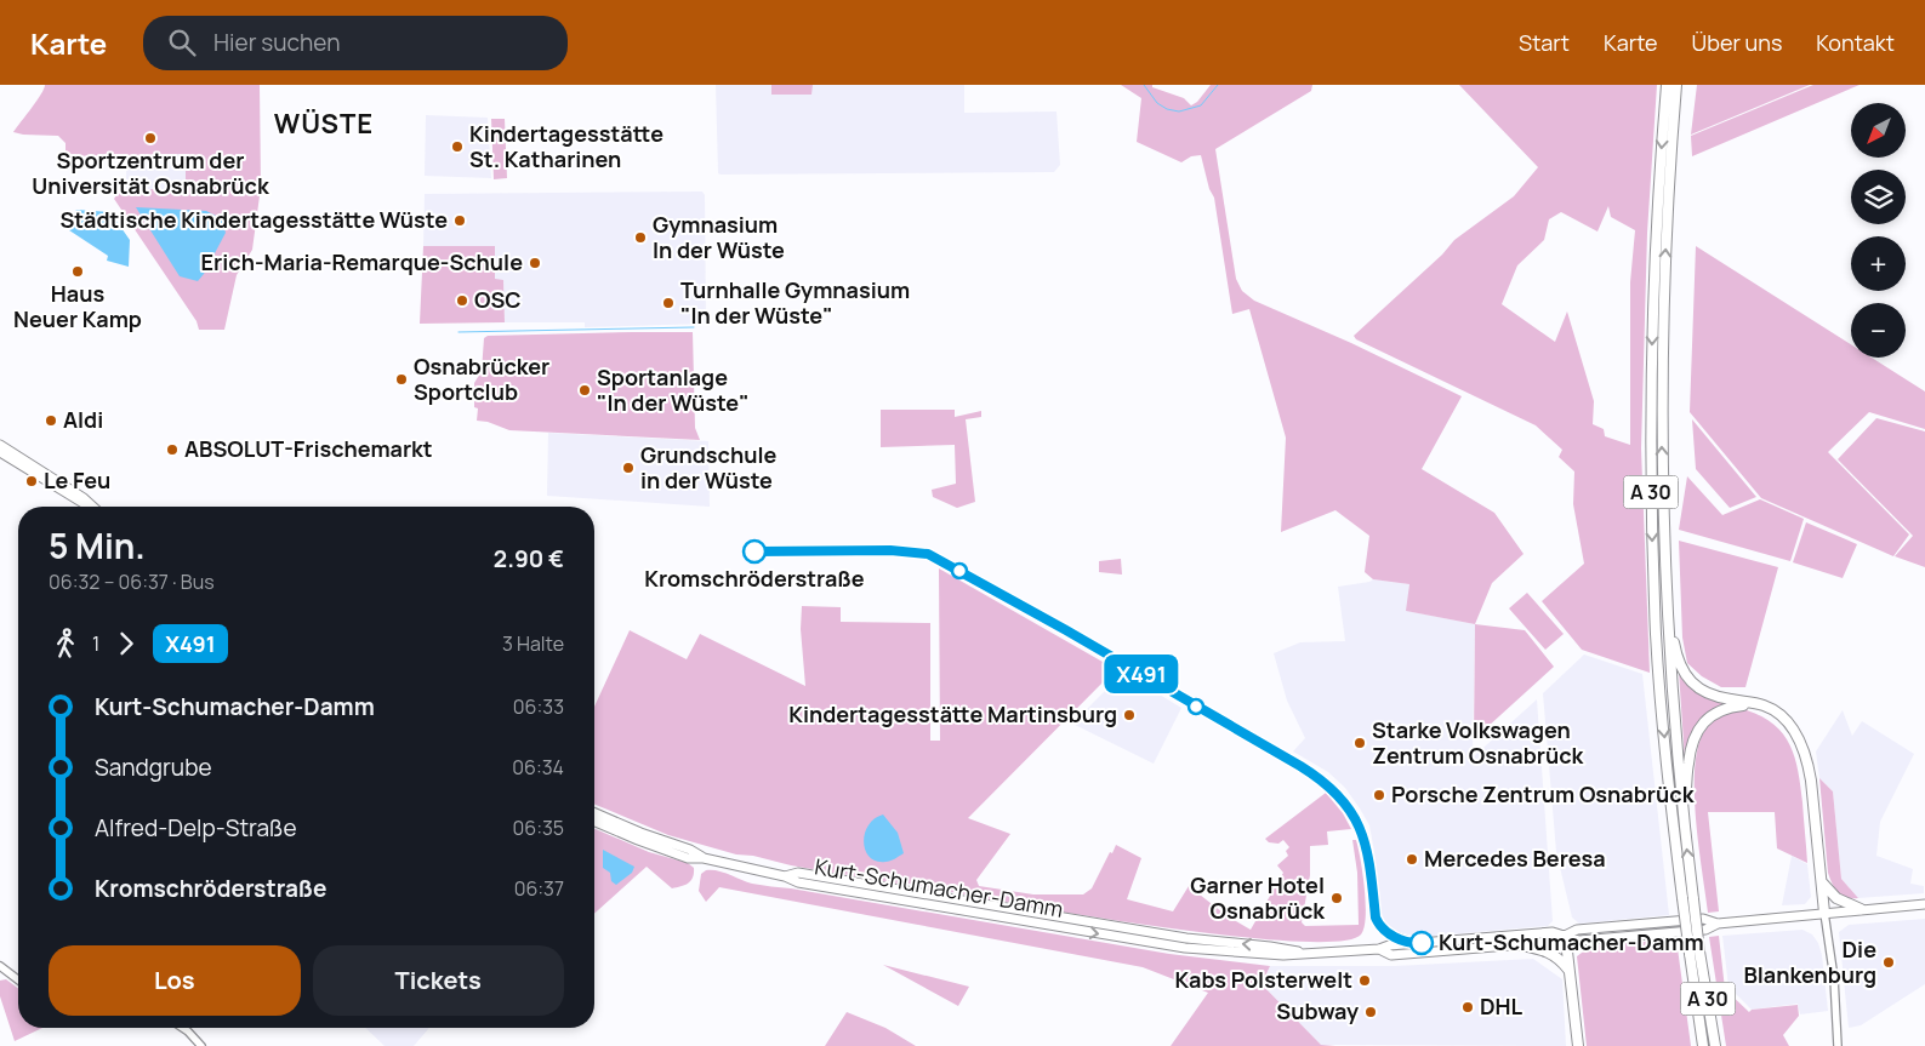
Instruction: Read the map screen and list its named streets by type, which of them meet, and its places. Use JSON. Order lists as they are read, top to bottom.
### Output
{
  "streets": {
    "highway": ["A 30"],
    "main road": ["Kurt-Schumacher-Damm"]
  },
  "districts": ["WÜSTE"],
  "places": [
    "Sportzentrum der Universität Osnabrück",
    "Kindertagesstätte St. Katharinen",
    "Städtische Kindertagesstätte Wüste",
    "Gymnasium In der Wüste",
    "Erich-Maria-Remarque-Schule",
    "Haus Neuer Kamp",
    "OSC",
    "Turnhalle Gymnasium \"In der Wüste\"",
    "Osnabrücker Sportclub",
    "Sportanlage \"In der Wüste\"",
    "Aldi",
    "ABSOLUT-Frischemarkt",
    "Grundschule in der Wüste",
    "Le Feu",
    "Kromschröderstraße",
    "Kindertagesstätte Martinsburg",
    "Starke Volkswagen Zentrum Osnabrück",
    "Porsche Zentrum Osnabrück",
    "Mercedes Beresa",
    "Garner Hotel Osnabrück",
    "Kurt-Schumacher-Damm",
    "Die Blankenburg",
    "Kabs Polsterwelt",
    "DHL",
    "Subway"
  ],
  "lines": ["bus line X491"],
  "north": "bottom left",
  "page": {
    "header": "Karte",
    "search": "Hier suchen",
    "nav": [
      "Start",
      "Karte",
      "Über uns",
      "Kontakt"
    ],
    "on_map": "X491",
    "map_buttons": ["+", "−"],
    "heading": ["5 Min.", "06:32 – 06:37 · Bus", "2.90 €"],
    "legs": ["1", "X491", "3 Halte"],
    "list": [
      {
        "name": "Kurt-Schumacher-Damm",
        "value": "06:33"
      },
      {
        "name": "Sandgrube",
        "value": "06:34"
      },
      {
        "name": "Alfred-Delp-Straße",
        "value": "06:35"
      },
      {
        "name": "Kromschröderstraße",
        "value": "06:37"
      }
    ],
    "buttons": ["Los", "Tickets"]
  }
}
